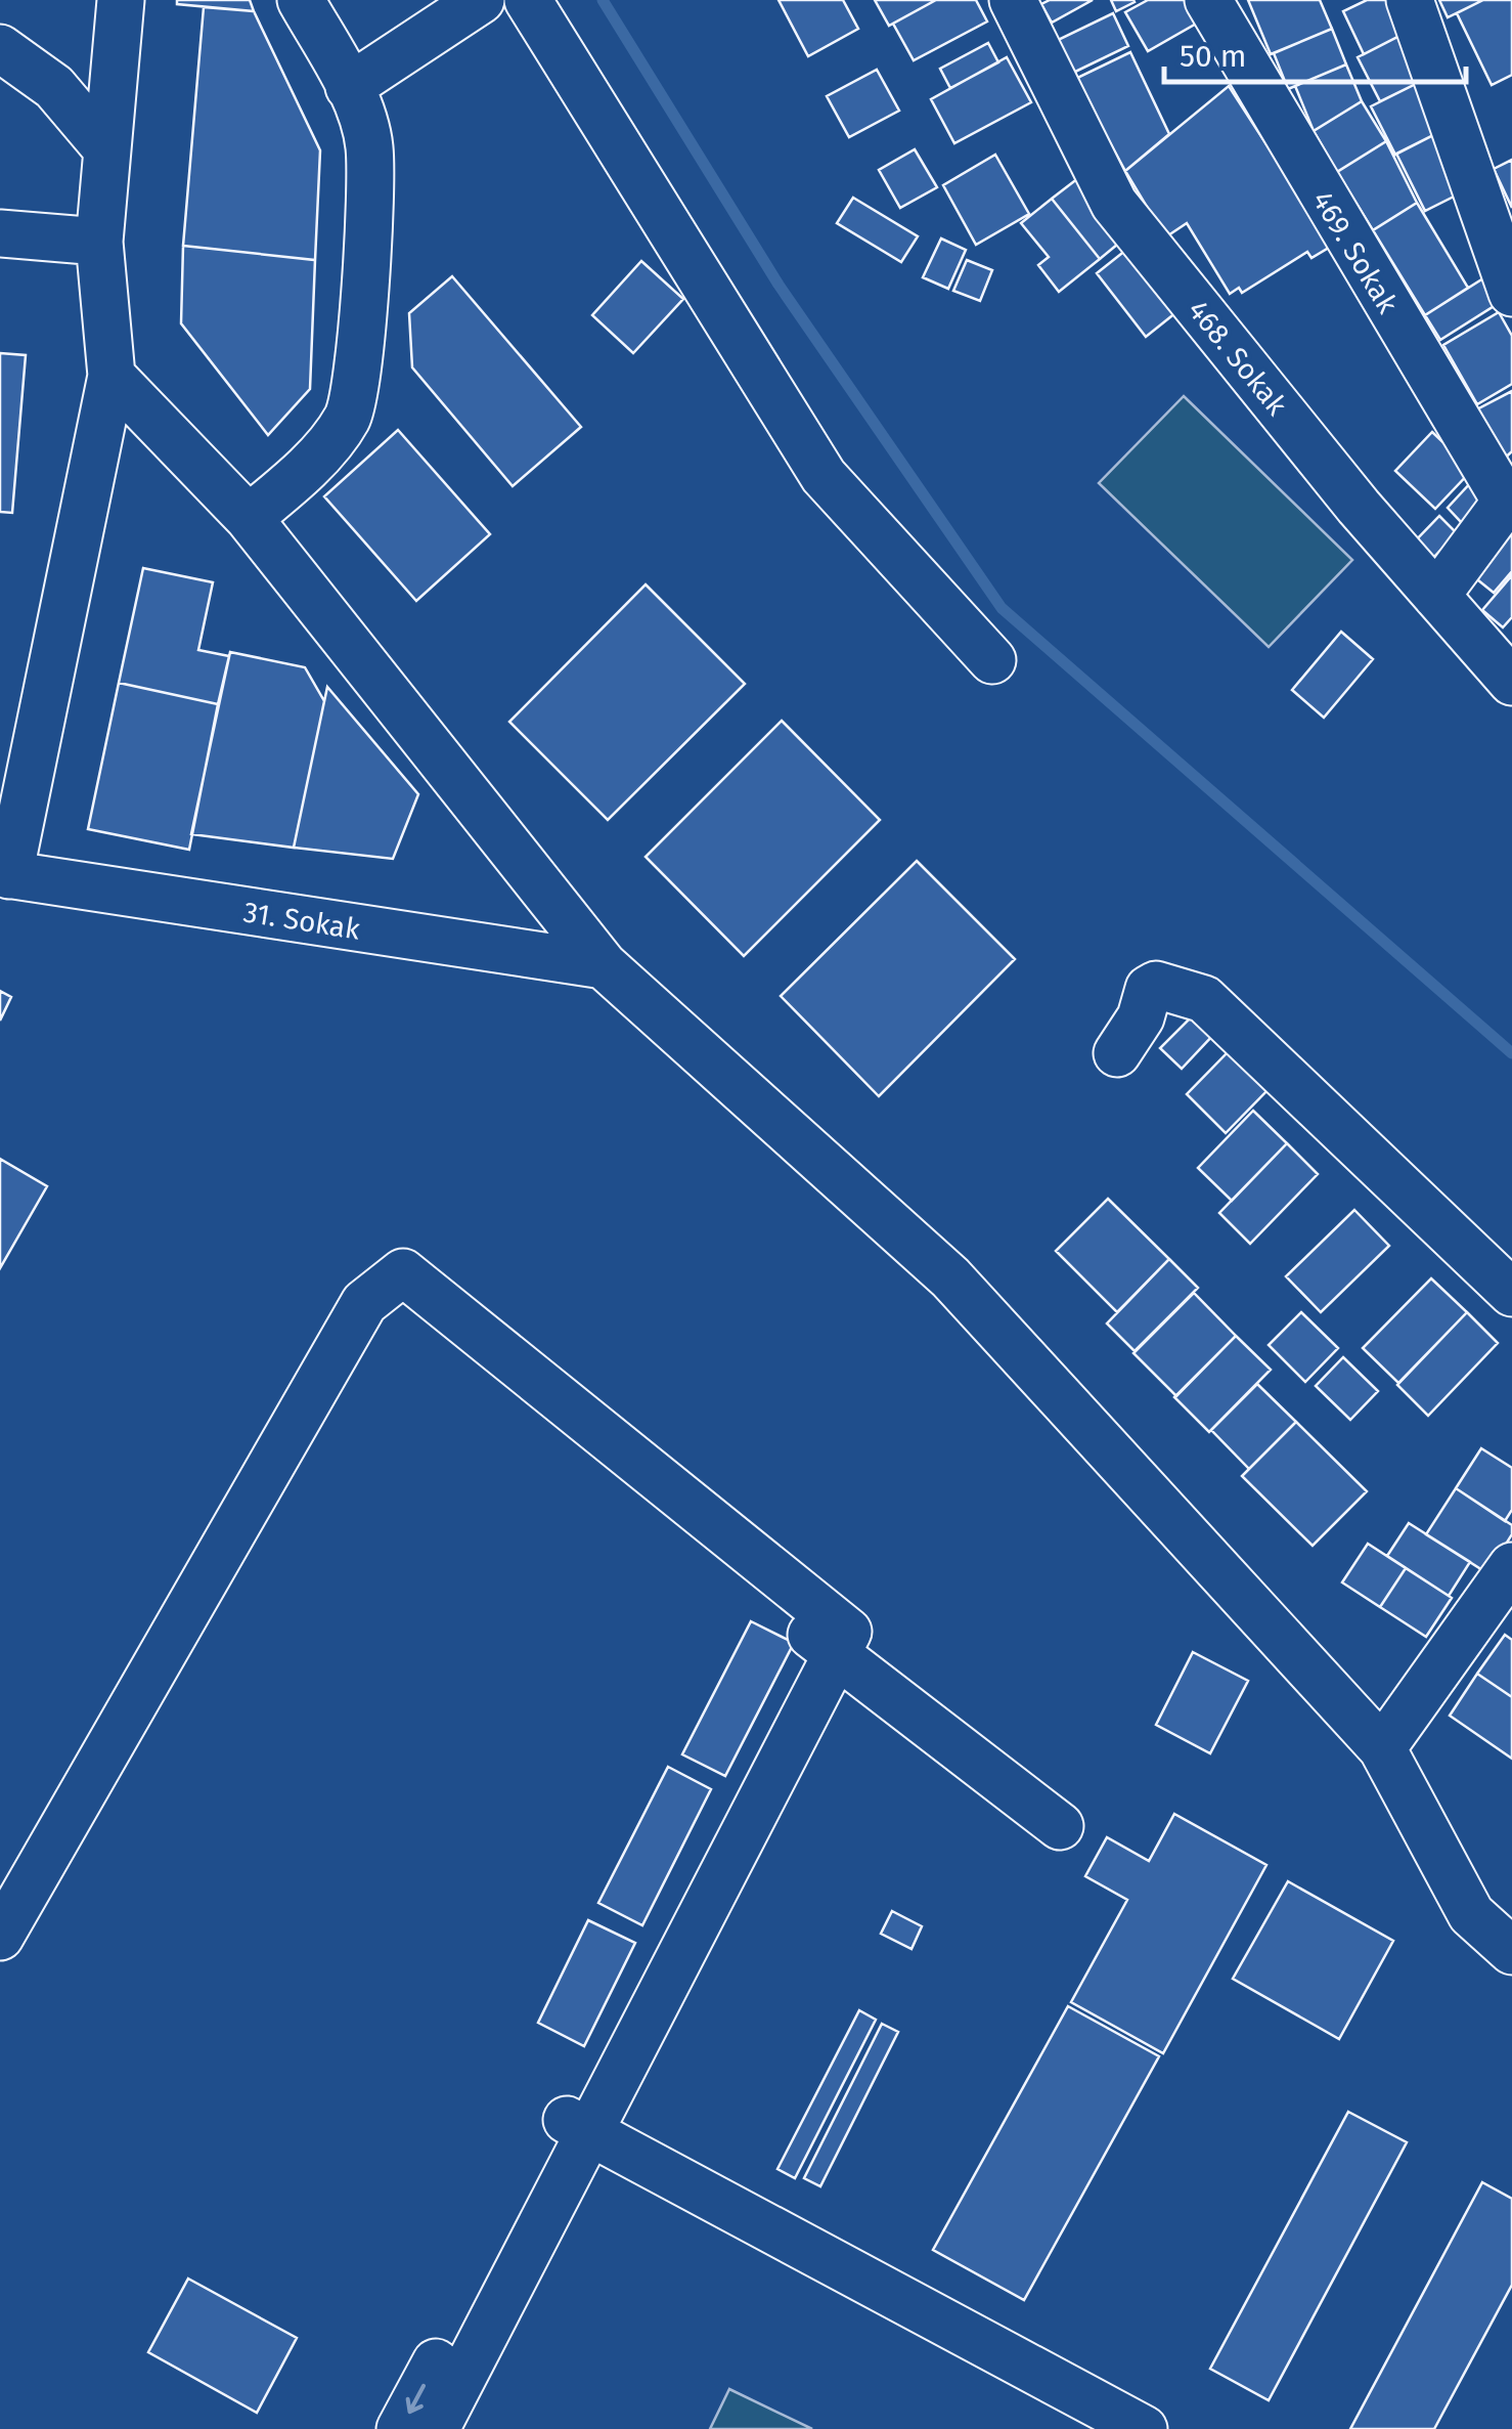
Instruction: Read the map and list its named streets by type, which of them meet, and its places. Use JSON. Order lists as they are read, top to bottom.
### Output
{
  "streets": {
    "street": ["469. Sokak", "468. Sokak", "31. Sokak"]
  },
  "scale_bar": "50 m"
}
